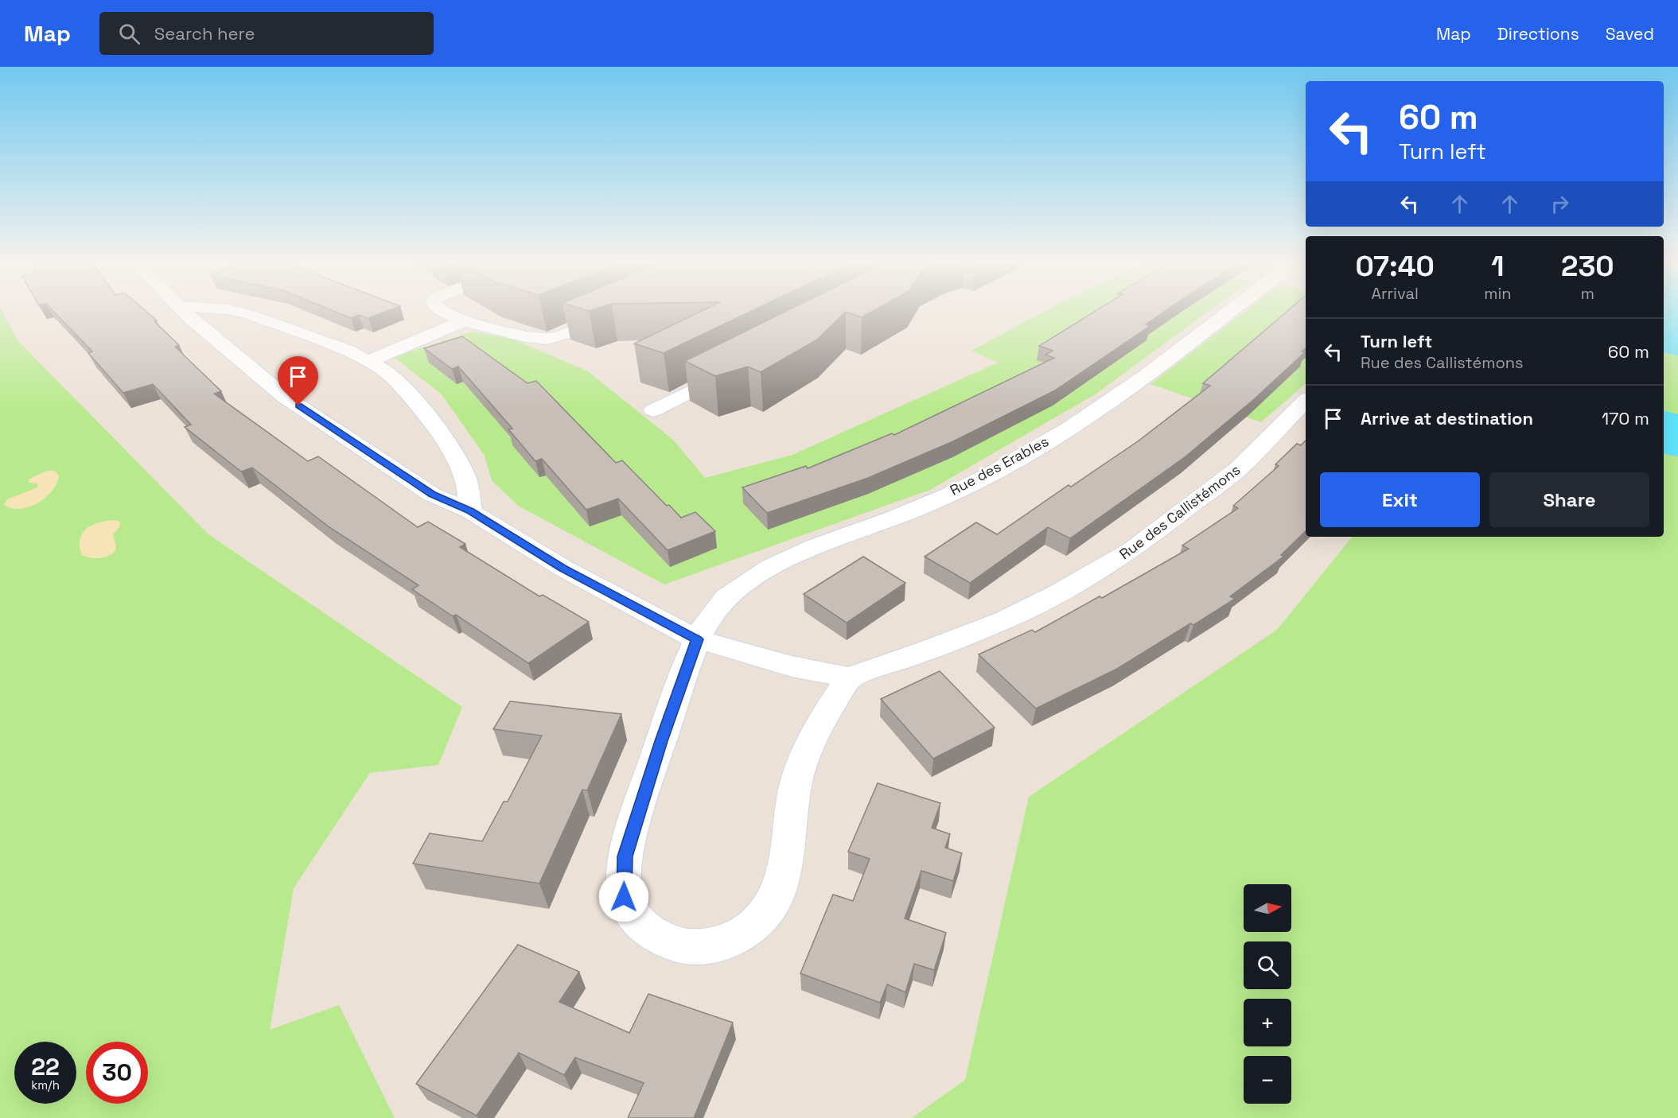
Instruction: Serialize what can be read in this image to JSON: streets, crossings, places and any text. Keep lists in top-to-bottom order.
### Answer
{
  "streets": {
    "street": ["Rue des Erables", "Rue des Callistémons"]
  },
  "crossings": [
    ["Rue des Erables", "Rue des Callistémons"]
  ],
  "north": "right",
  "page": {
    "header": "Map",
    "search": "Search here",
    "nav": ["Map", "Directions", "Saved"],
    "turn": ["60 m", "Turn left"],
    "eta": [
      "07:40",
      "Arrival",
      "1",
      "min",
      "230",
      "m"
    ],
    "list": [
      {
        "name": "Turn left",
        "note": "Rue des Callistémons",
        "value": "60 m"
      },
      {
        "name": "Arrive at destination",
        "value": "170 m"
      }
    ],
    "buttons": ["Exit", "Share"],
    "map_buttons": ["+", "−"],
    "speed": "22 km/h",
    "limit": "30"
  }
}
